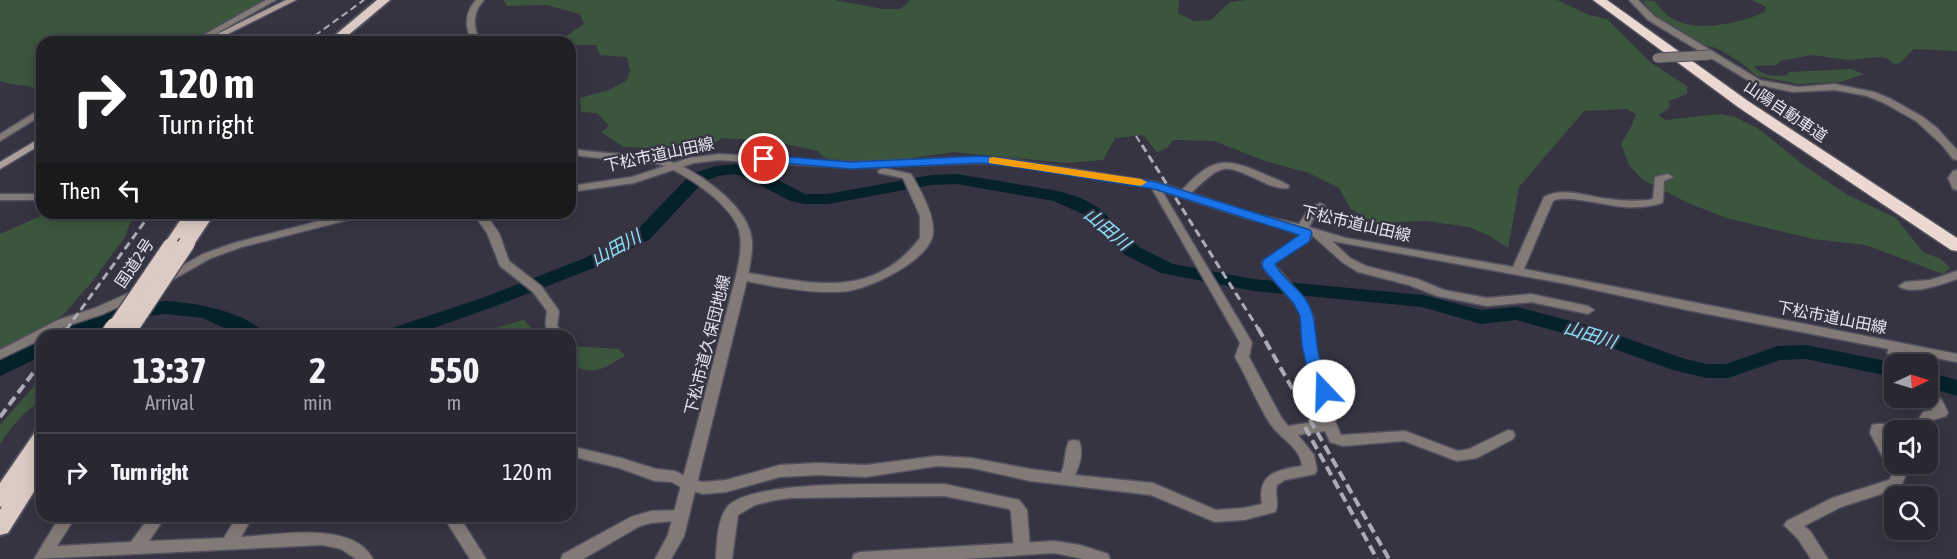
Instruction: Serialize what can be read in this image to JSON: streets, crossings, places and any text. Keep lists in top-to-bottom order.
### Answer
{
  "streets": {
    "highway": ["山陽自動車道", "国道2号"],
    "street": ["下松市道山田線", "下松市道久保団地線"]
  },
  "crossings": [
    ["下松市道山田線", "下松市道久保団地線"]
  ],
  "water": ["山田川"],
  "north": "right",
  "page": {
    "turn": ["120 m", "Turn right"],
    "then": "Then",
    "eta": [
      "13:37",
      "Arrival",
      "2",
      "min",
      "550",
      "m"
    ],
    "list": [
      {
        "name": "Turn right",
        "value": "120 m"
      }
    ]
  }
}
